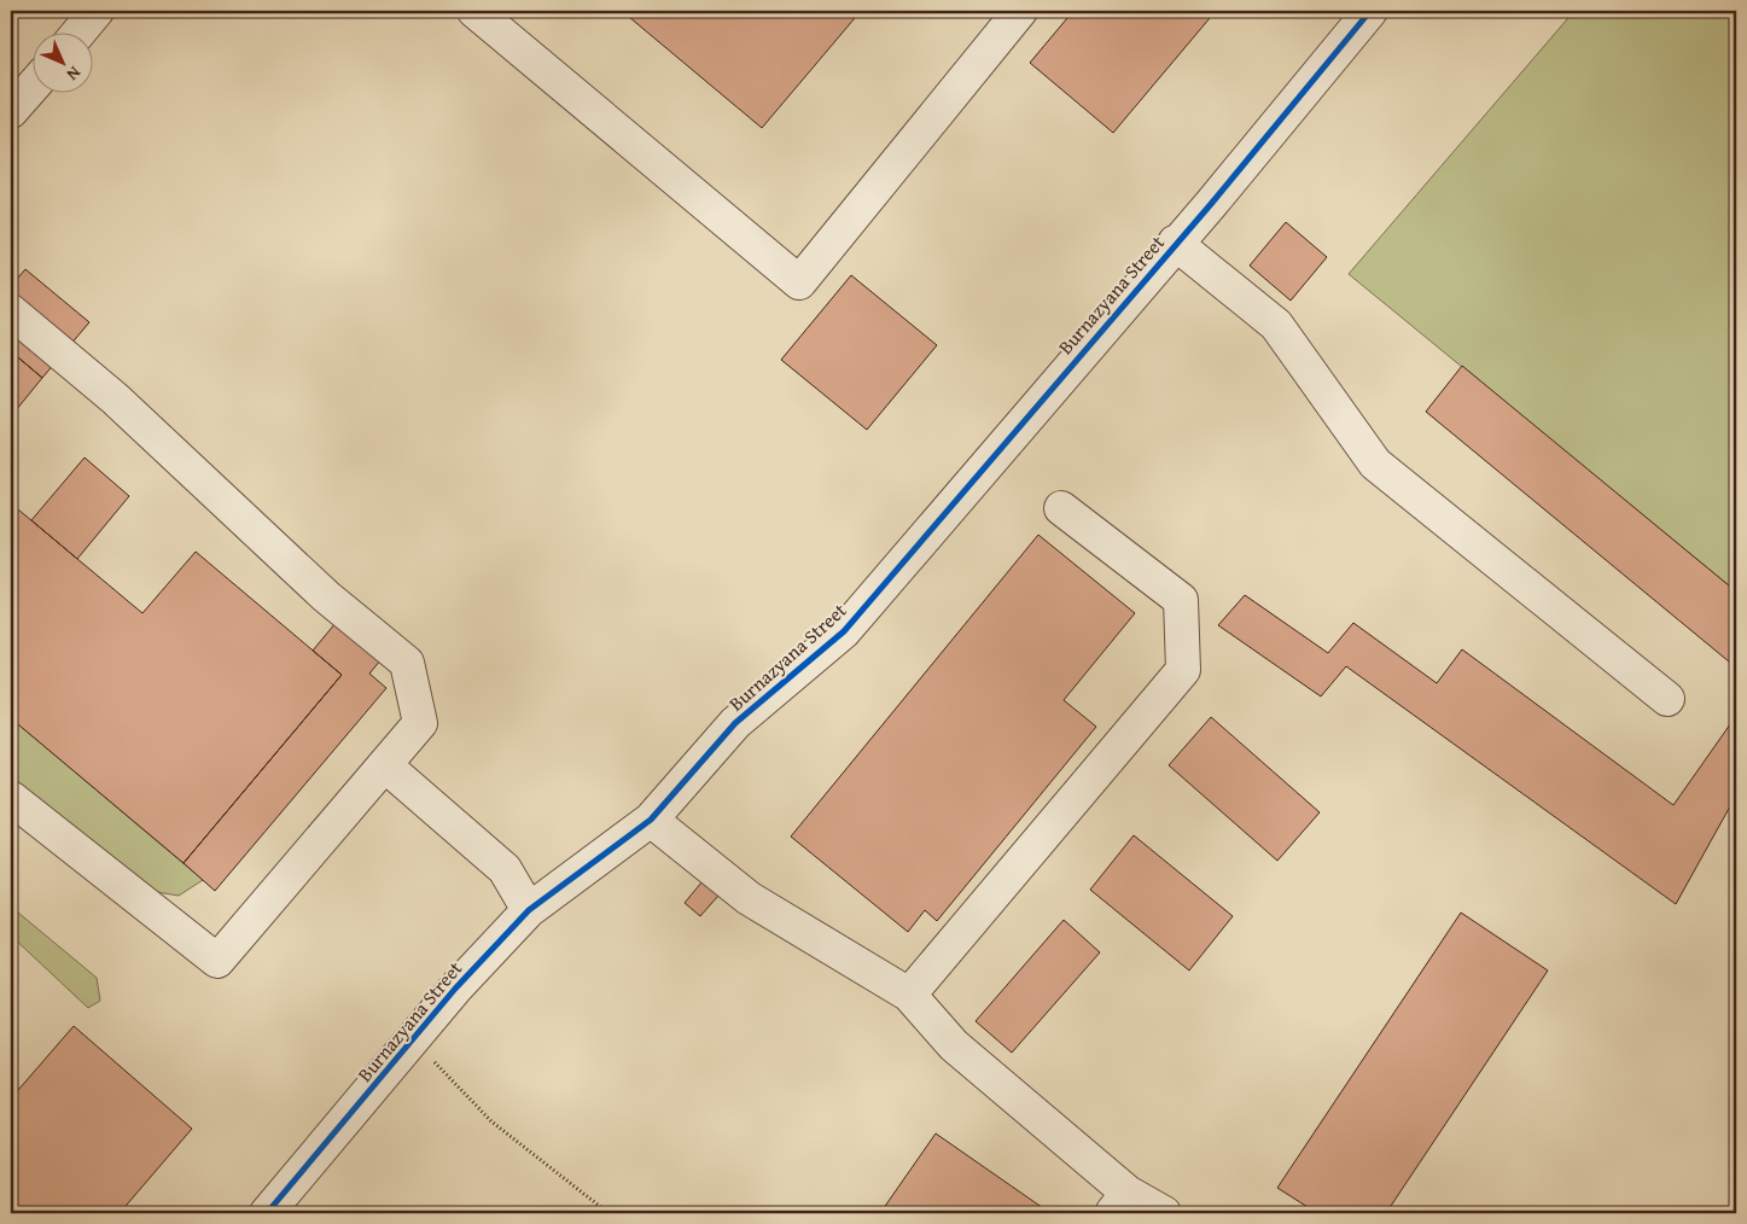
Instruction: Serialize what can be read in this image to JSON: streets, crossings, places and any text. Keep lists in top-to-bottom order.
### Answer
{
  "streets": {
    "street": ["Burnazyana Street"]
  },
  "north": "bottom right"
}
